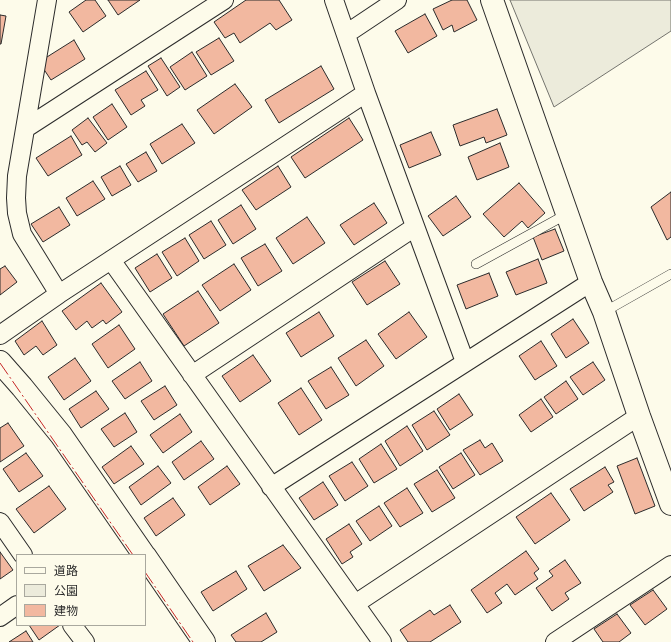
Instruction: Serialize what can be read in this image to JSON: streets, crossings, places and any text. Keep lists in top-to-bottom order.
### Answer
{
  "legend": ["道路", "公園", "建物"]
}
